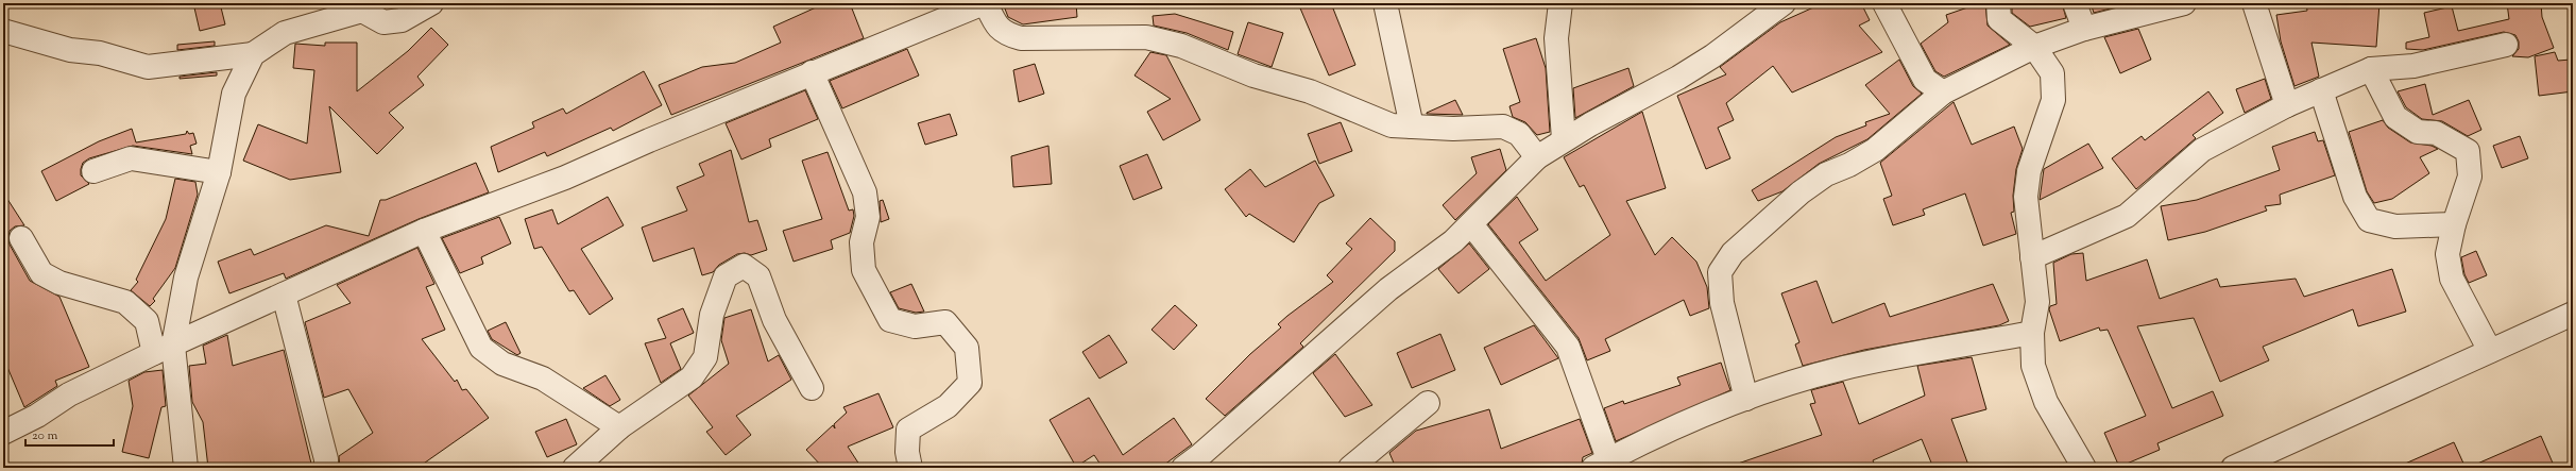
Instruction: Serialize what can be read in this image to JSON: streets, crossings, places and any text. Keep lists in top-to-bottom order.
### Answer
{
  "scale_bar": "20 m"
}
